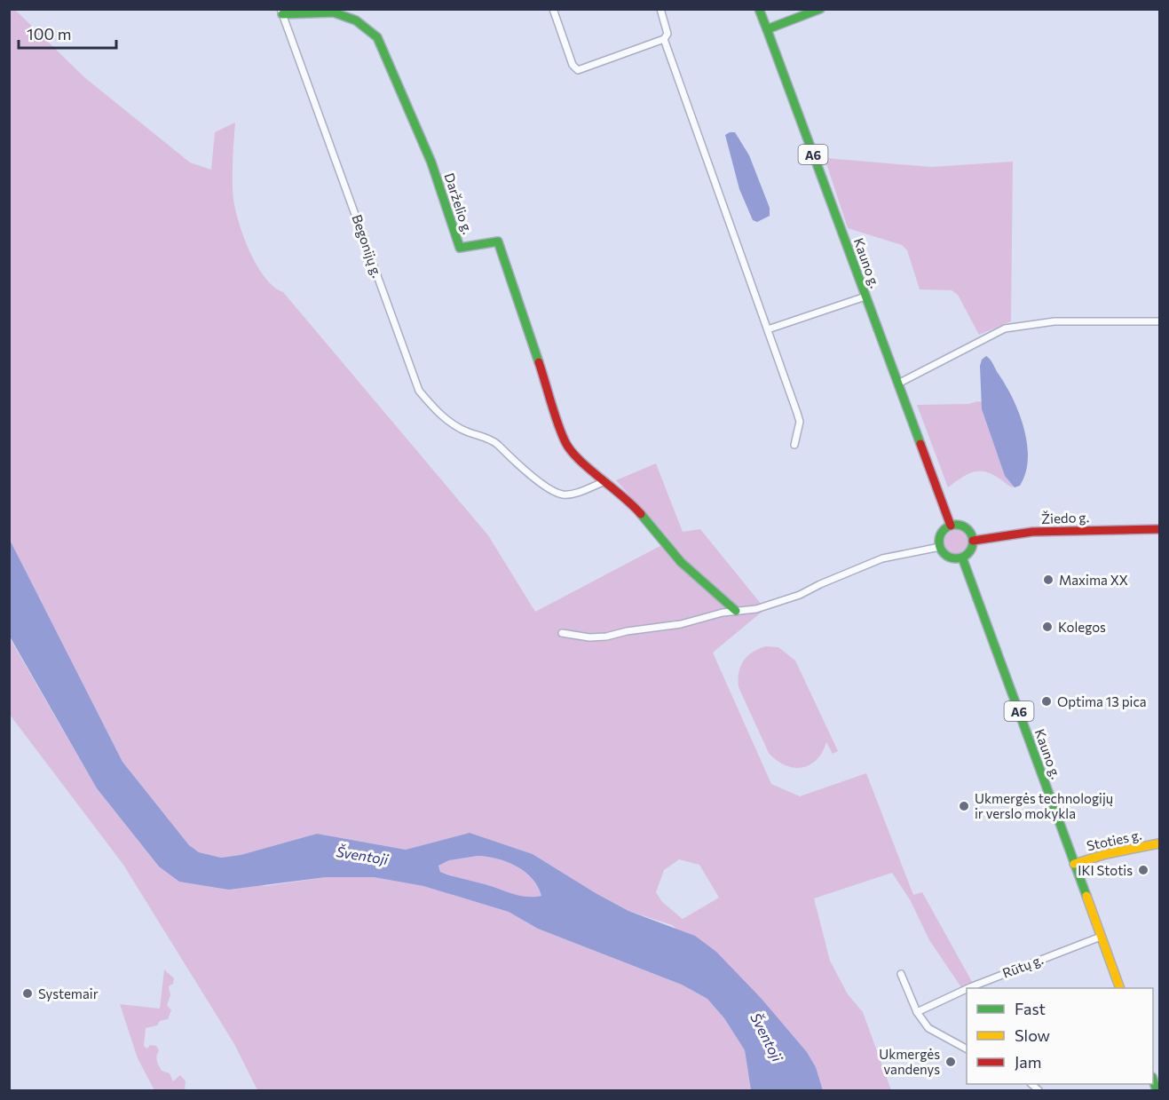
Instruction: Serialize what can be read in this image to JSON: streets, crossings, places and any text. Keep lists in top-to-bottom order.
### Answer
{
  "streets": {
    "main road": [
      "A6",
      "Darželio g.",
      "Kauno g.",
      "Žiedo g.",
      "Stoties g."
    ],
    "street": ["Begonijų g.", "Rūtų g."]
  },
  "crossings": [
    ["Darželio g.", "Begonijų g."],
    ["Kauno g.", "Žiedo g."],
    ["Kauno g.", "Stoties g."],
    ["Kauno g.", "Rūtų g."]
  ],
  "water": ["Šventoji"],
  "places": [
    "Maxima XX",
    "Kolegos",
    "Optima 13 pica",
    "Ukmergės technologijų ir verslo mokykla",
    "IKI Stotis",
    "Systemair",
    "Ukmergės vandenys"
  ],
  "legend": ["Fast", "Slow", "Jam"],
  "scale_bar": "100 m"
}
